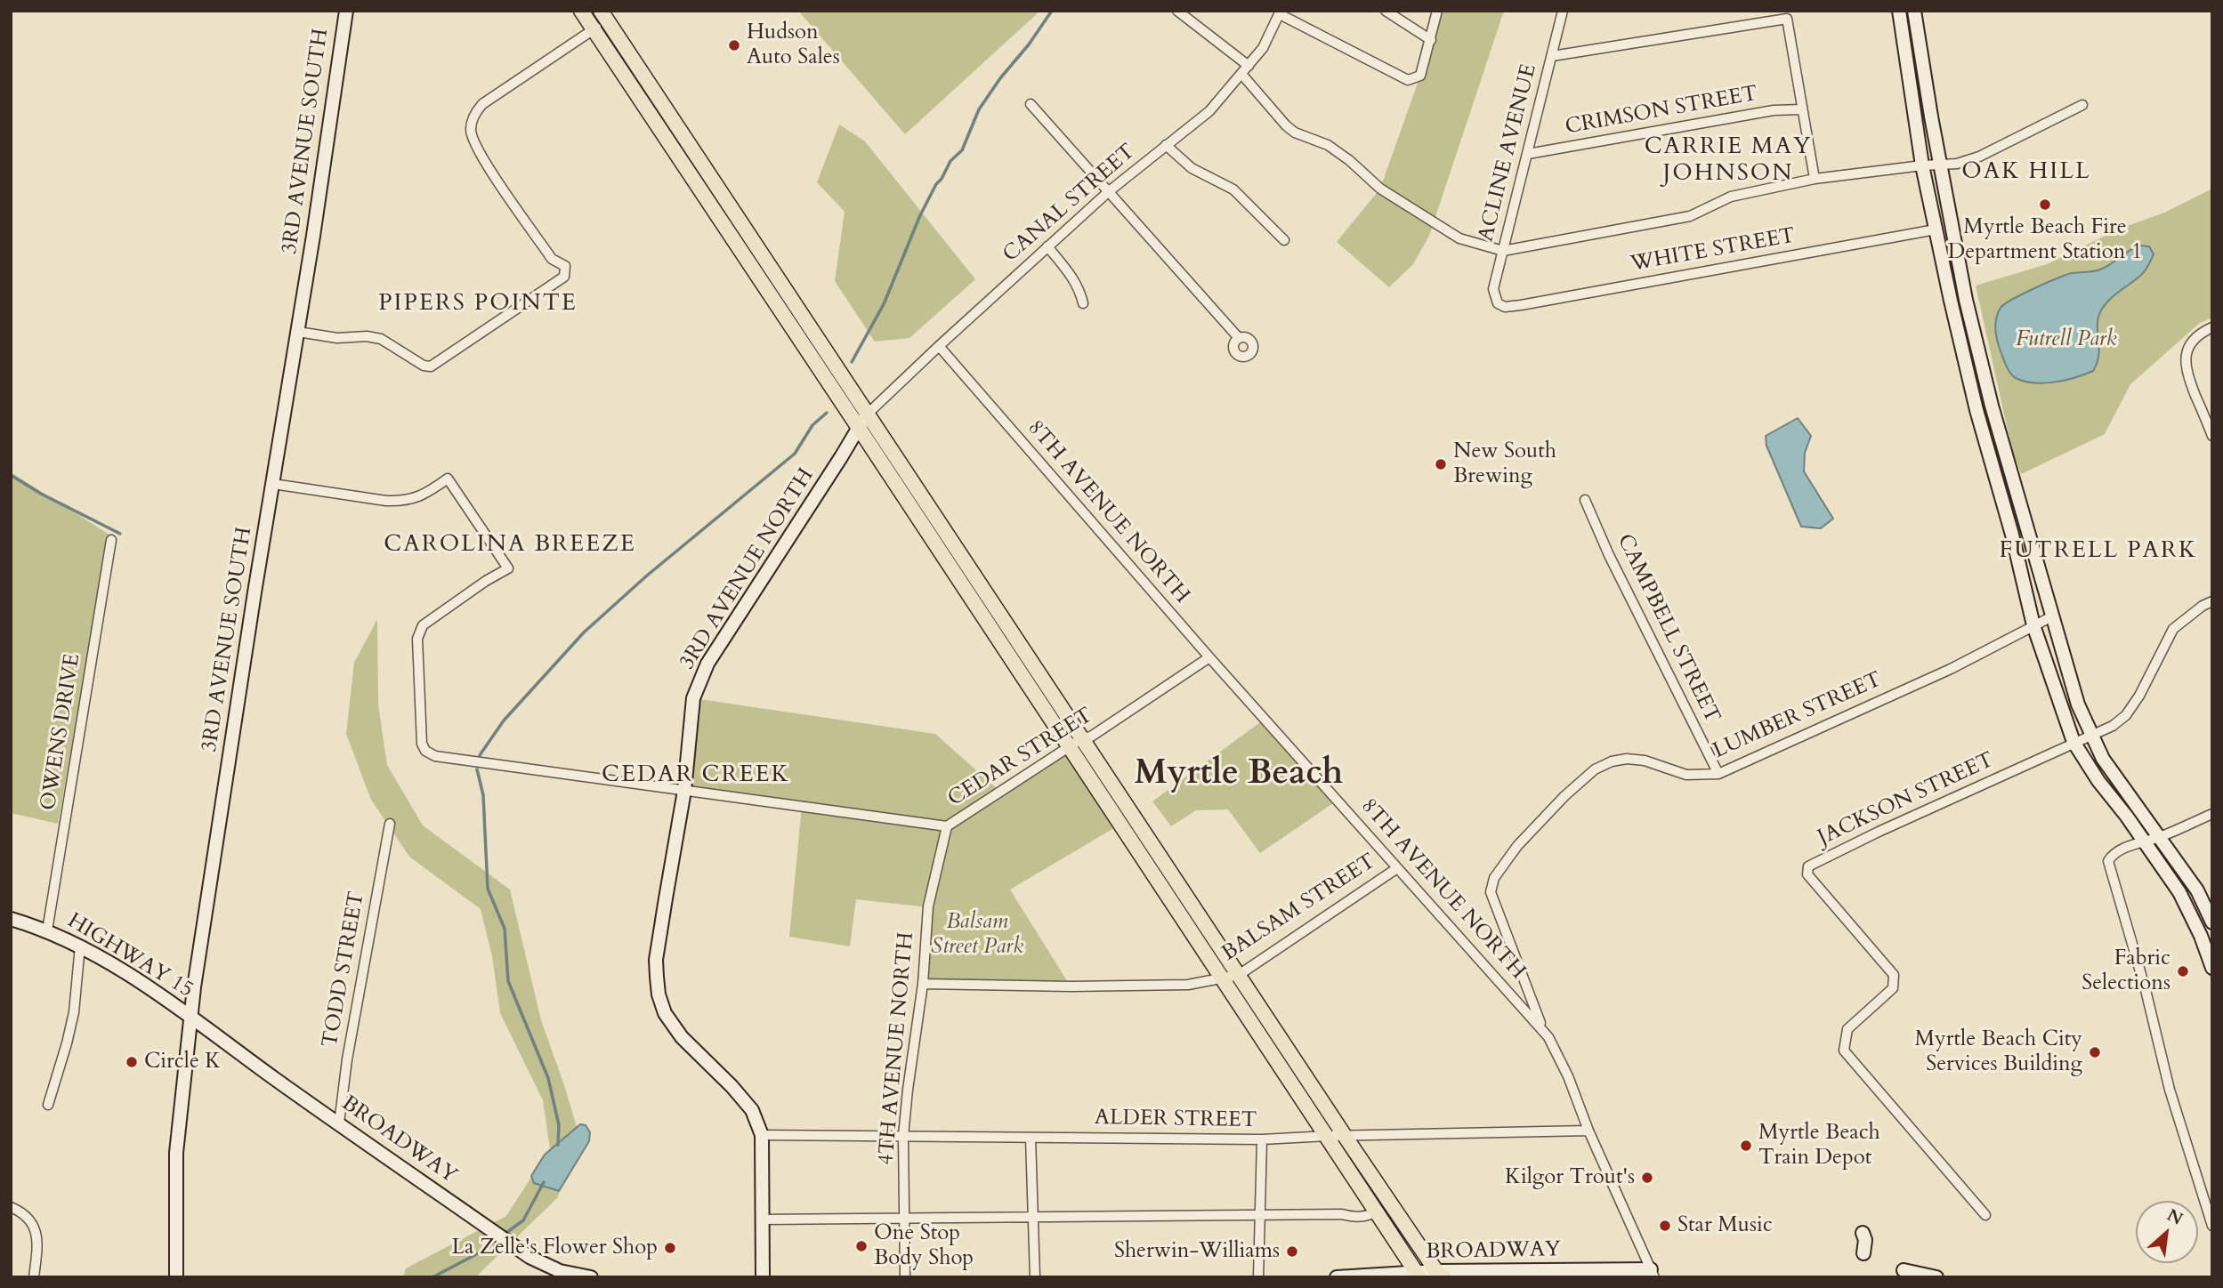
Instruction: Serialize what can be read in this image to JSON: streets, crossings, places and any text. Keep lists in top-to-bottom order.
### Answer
{
  "streets": {
    "main road": [
      "3RD AVENUE SOUTH",
      "3RD AVENUE NORTH",
      "HIGHWAY 15",
      "BROADWAY"
    ],
    "street": [
      "CRIMSON STREET",
      "ACLINE AVENUE",
      "CANAL STREET",
      "WHITE STREET",
      "8TH AVENUE NORTH",
      "CAMPBELL STREET",
      "LUMBER STREET",
      "OWENS DRIVE",
      "CEDAR STREET",
      "JACKSON STREET",
      "BALSAM STREET",
      "TODD STREET",
      "4TH AVENUE NORTH",
      "ALDER STREET"
    ]
  },
  "crossings": [
    ["CRIMSON STREET", "ACLINE AVENUE"],
    ["3RD AVENUE SOUTH", "CEDAR STREET"],
    ["3RD AVENUE SOUTH", "HIGHWAY 15"],
    ["3RD AVENUE SOUTH", "BROADWAY"],
    ["ACLINE AVENUE", "WHITE STREET"],
    ["CANAL STREET", "8TH AVENUE NORTH"],
    ["CANAL STREET", "3RD AVENUE NORTH"],
    ["8TH AVENUE NORTH", "LUMBER STREET"],
    ["8TH AVENUE NORTH", "CEDAR STREET"],
    ["8TH AVENUE NORTH", "BALSAM STREET"],
    ["8TH AVENUE NORTH", "ALDER STREET"],
    ["8TH AVENUE NORTH", "BROADWAY"],
    ["3RD AVENUE NORTH", "CEDAR STREET"],
    ["3RD AVENUE NORTH", "ALDER STREET"],
    ["CAMPBELL STREET", "LUMBER STREET"],
    ["OWENS DRIVE", "HIGHWAY 15"],
    ["CEDAR STREET", "4TH AVENUE NORTH"],
    ["BALSAM STREET", "4TH AVENUE NORTH"],
    ["HIGHWAY 15", "BROADWAY"],
    ["TODD STREET", "BROADWAY"],
    ["4TH AVENUE NORTH", "ALDER STREET"]
  ],
  "districts": [
    "CARRIE MAY JOHNSON",
    "OAK HILL",
    "PIPERS POINTE",
    "CAROLINA BREEZE",
    "FUTRELL PARK",
    "Myrtle Beach",
    "CEDAR CREEK"
  ],
  "parks": ["Futrell Park", "Balsam Street Park"],
  "places": [
    "Hudson Auto Sales",
    "Myrtle Beach Fire Department Station 1",
    "New South Brewing",
    "Fabric Selections",
    "Myrtle Beach City Services Building",
    "Circle K",
    "Myrtle Beach Train Depot",
    "Kilgor Trout's",
    "Star Music",
    "One Stop Body Shop",
    "La Zelle's Flower Shop",
    "Sherwin-Williams"
  ],
  "north": "top right"
}
